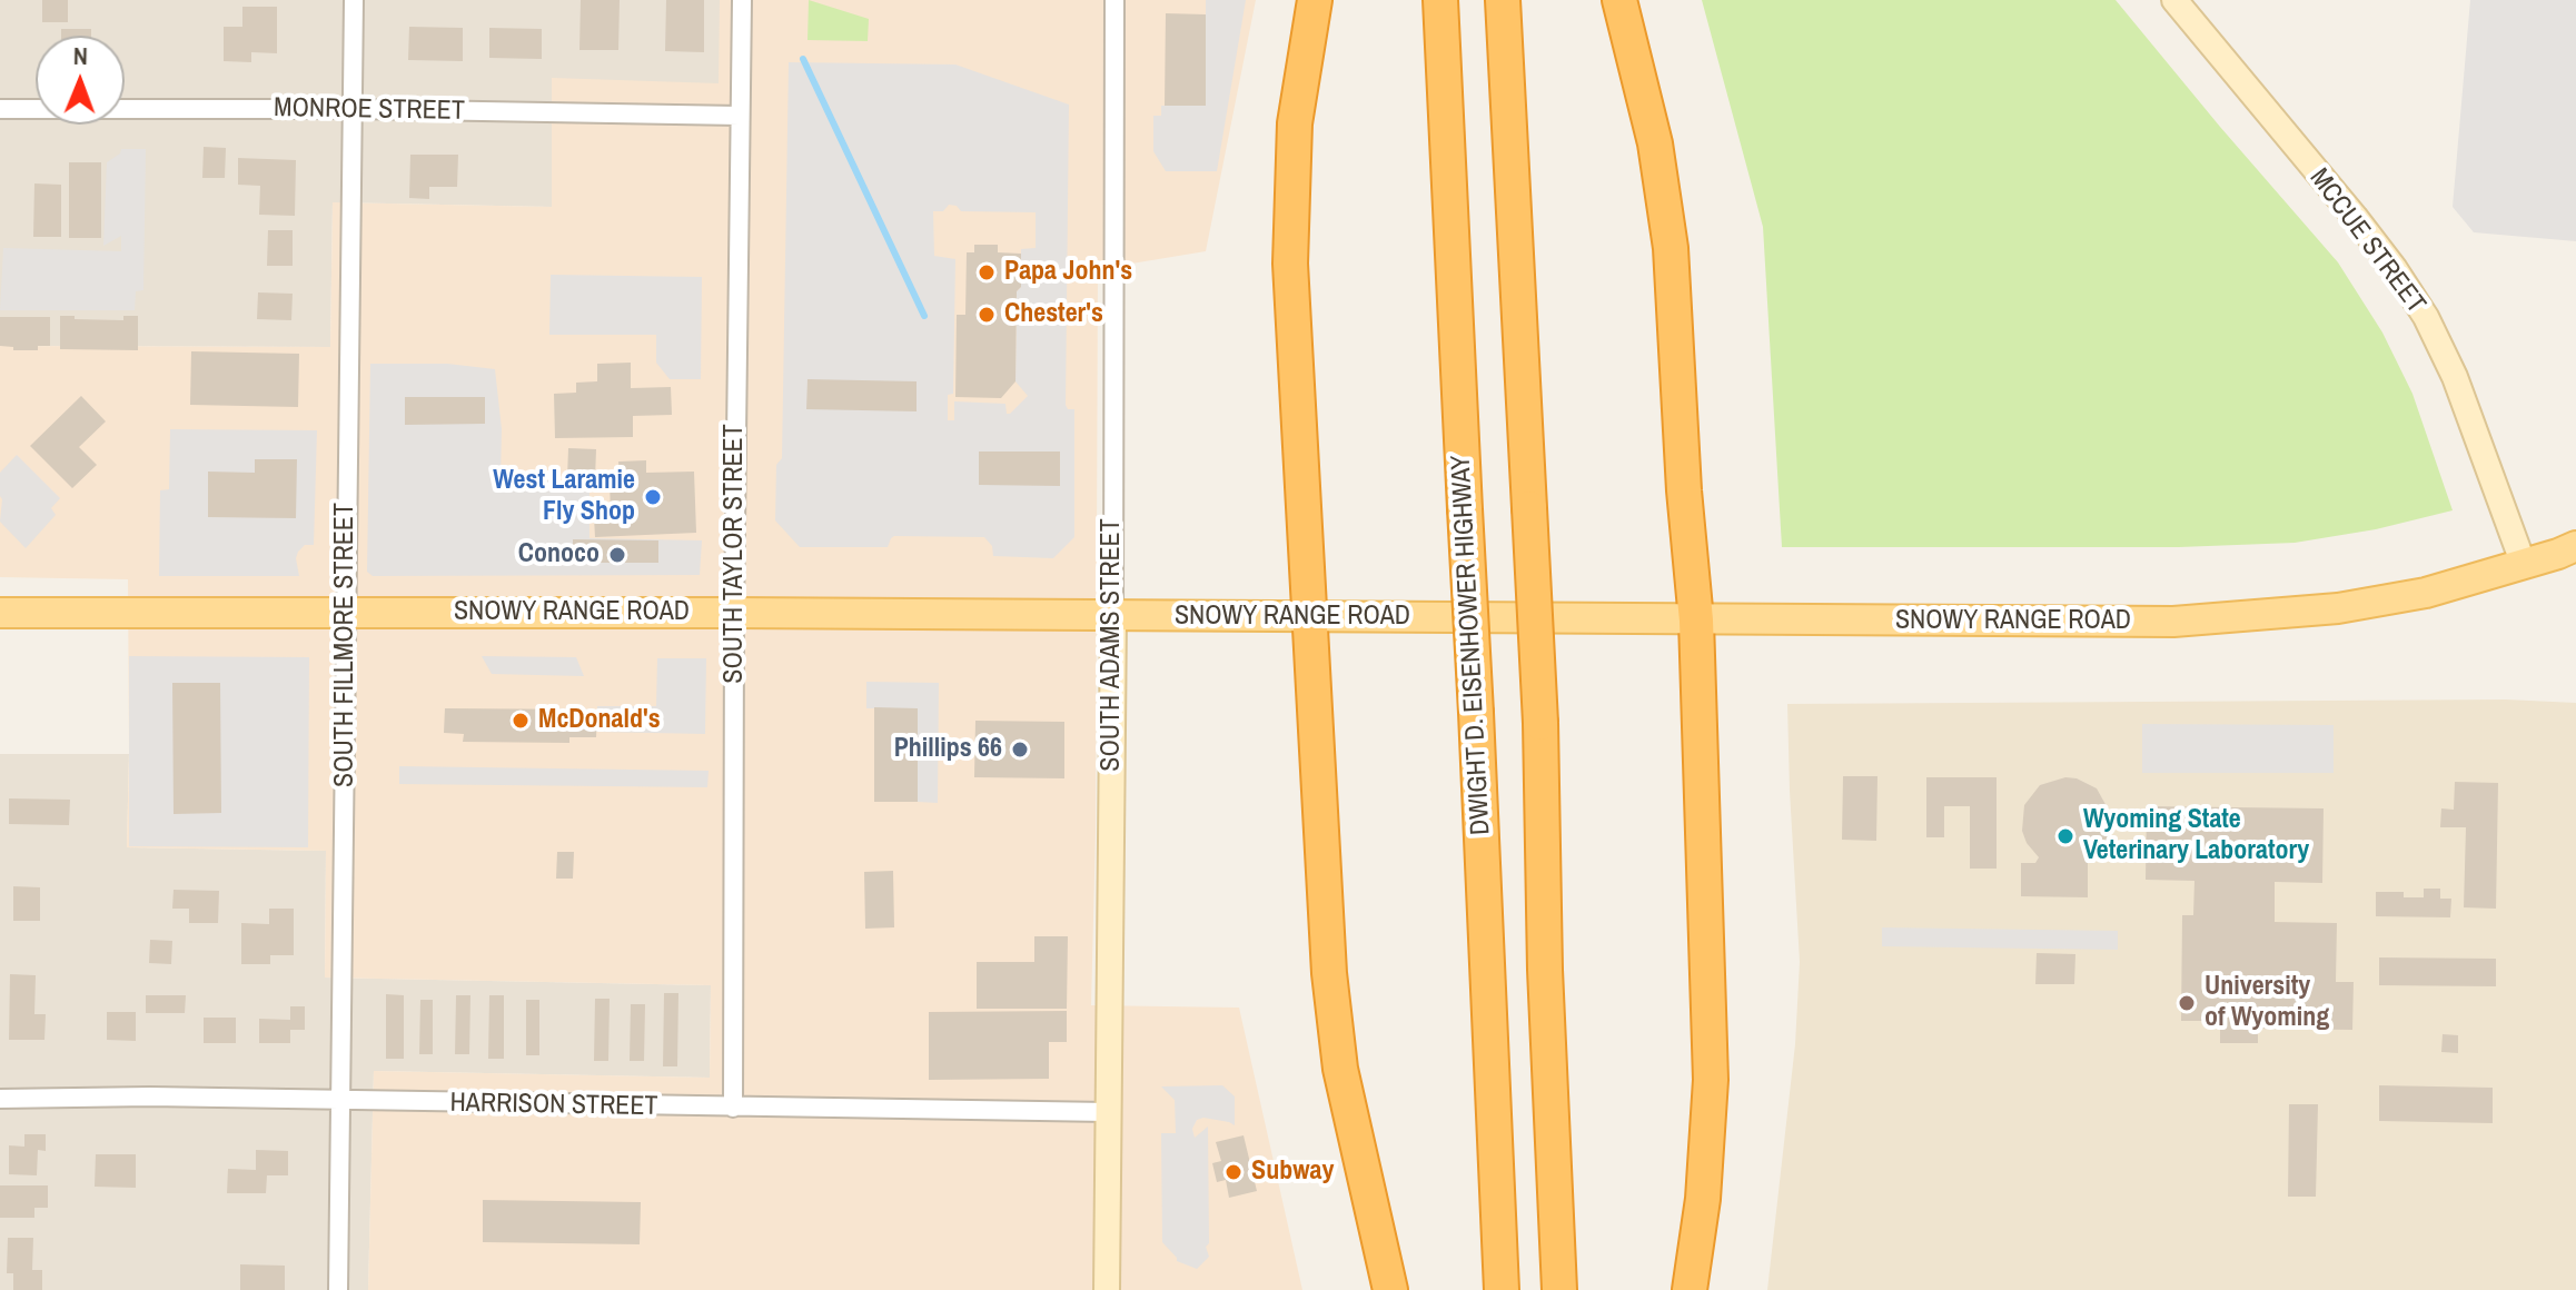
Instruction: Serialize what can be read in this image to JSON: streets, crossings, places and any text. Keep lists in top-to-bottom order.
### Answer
{
  "streets": {
    "highway": ["DWIGHT D. EISENHOWER HIGHWAY"],
    "main road": ["SNOWY RANGE ROAD"],
    "street": [
      "MONROE STREET",
      "MCCUE STREET",
      "SOUTH TAYLOR STREET",
      "SOUTH FILLMORE STREET",
      "SOUTH ADAMS STREET",
      "HARRISON STREET"
    ]
  },
  "crossings": [
    ["MONROE STREET", "SOUTH TAYLOR STREET"],
    ["MONROE STREET", "SOUTH FILLMORE STREET"],
    ["MCCUE STREET", "SNOWY RANGE ROAD"],
    ["SOUTH TAYLOR STREET", "SNOWY RANGE ROAD"],
    ["SOUTH TAYLOR STREET", "HARRISON STREET"],
    ["SNOWY RANGE ROAD", "SOUTH FILLMORE STREET"],
    ["SNOWY RANGE ROAD", "SOUTH ADAMS STREET"],
    ["SOUTH FILLMORE STREET", "HARRISON STREET"],
    ["SOUTH ADAMS STREET", "HARRISON STREET"]
  ],
  "places": [
    "Papa John's",
    "Chester's",
    "West Laramie Fly Shop",
    "Conoco",
    "McDonald's",
    "Phillips 66",
    "Wyoming State Veterinary Laboratory",
    "University of Wyoming",
    "Subway"
  ],
  "north": "top"
}
